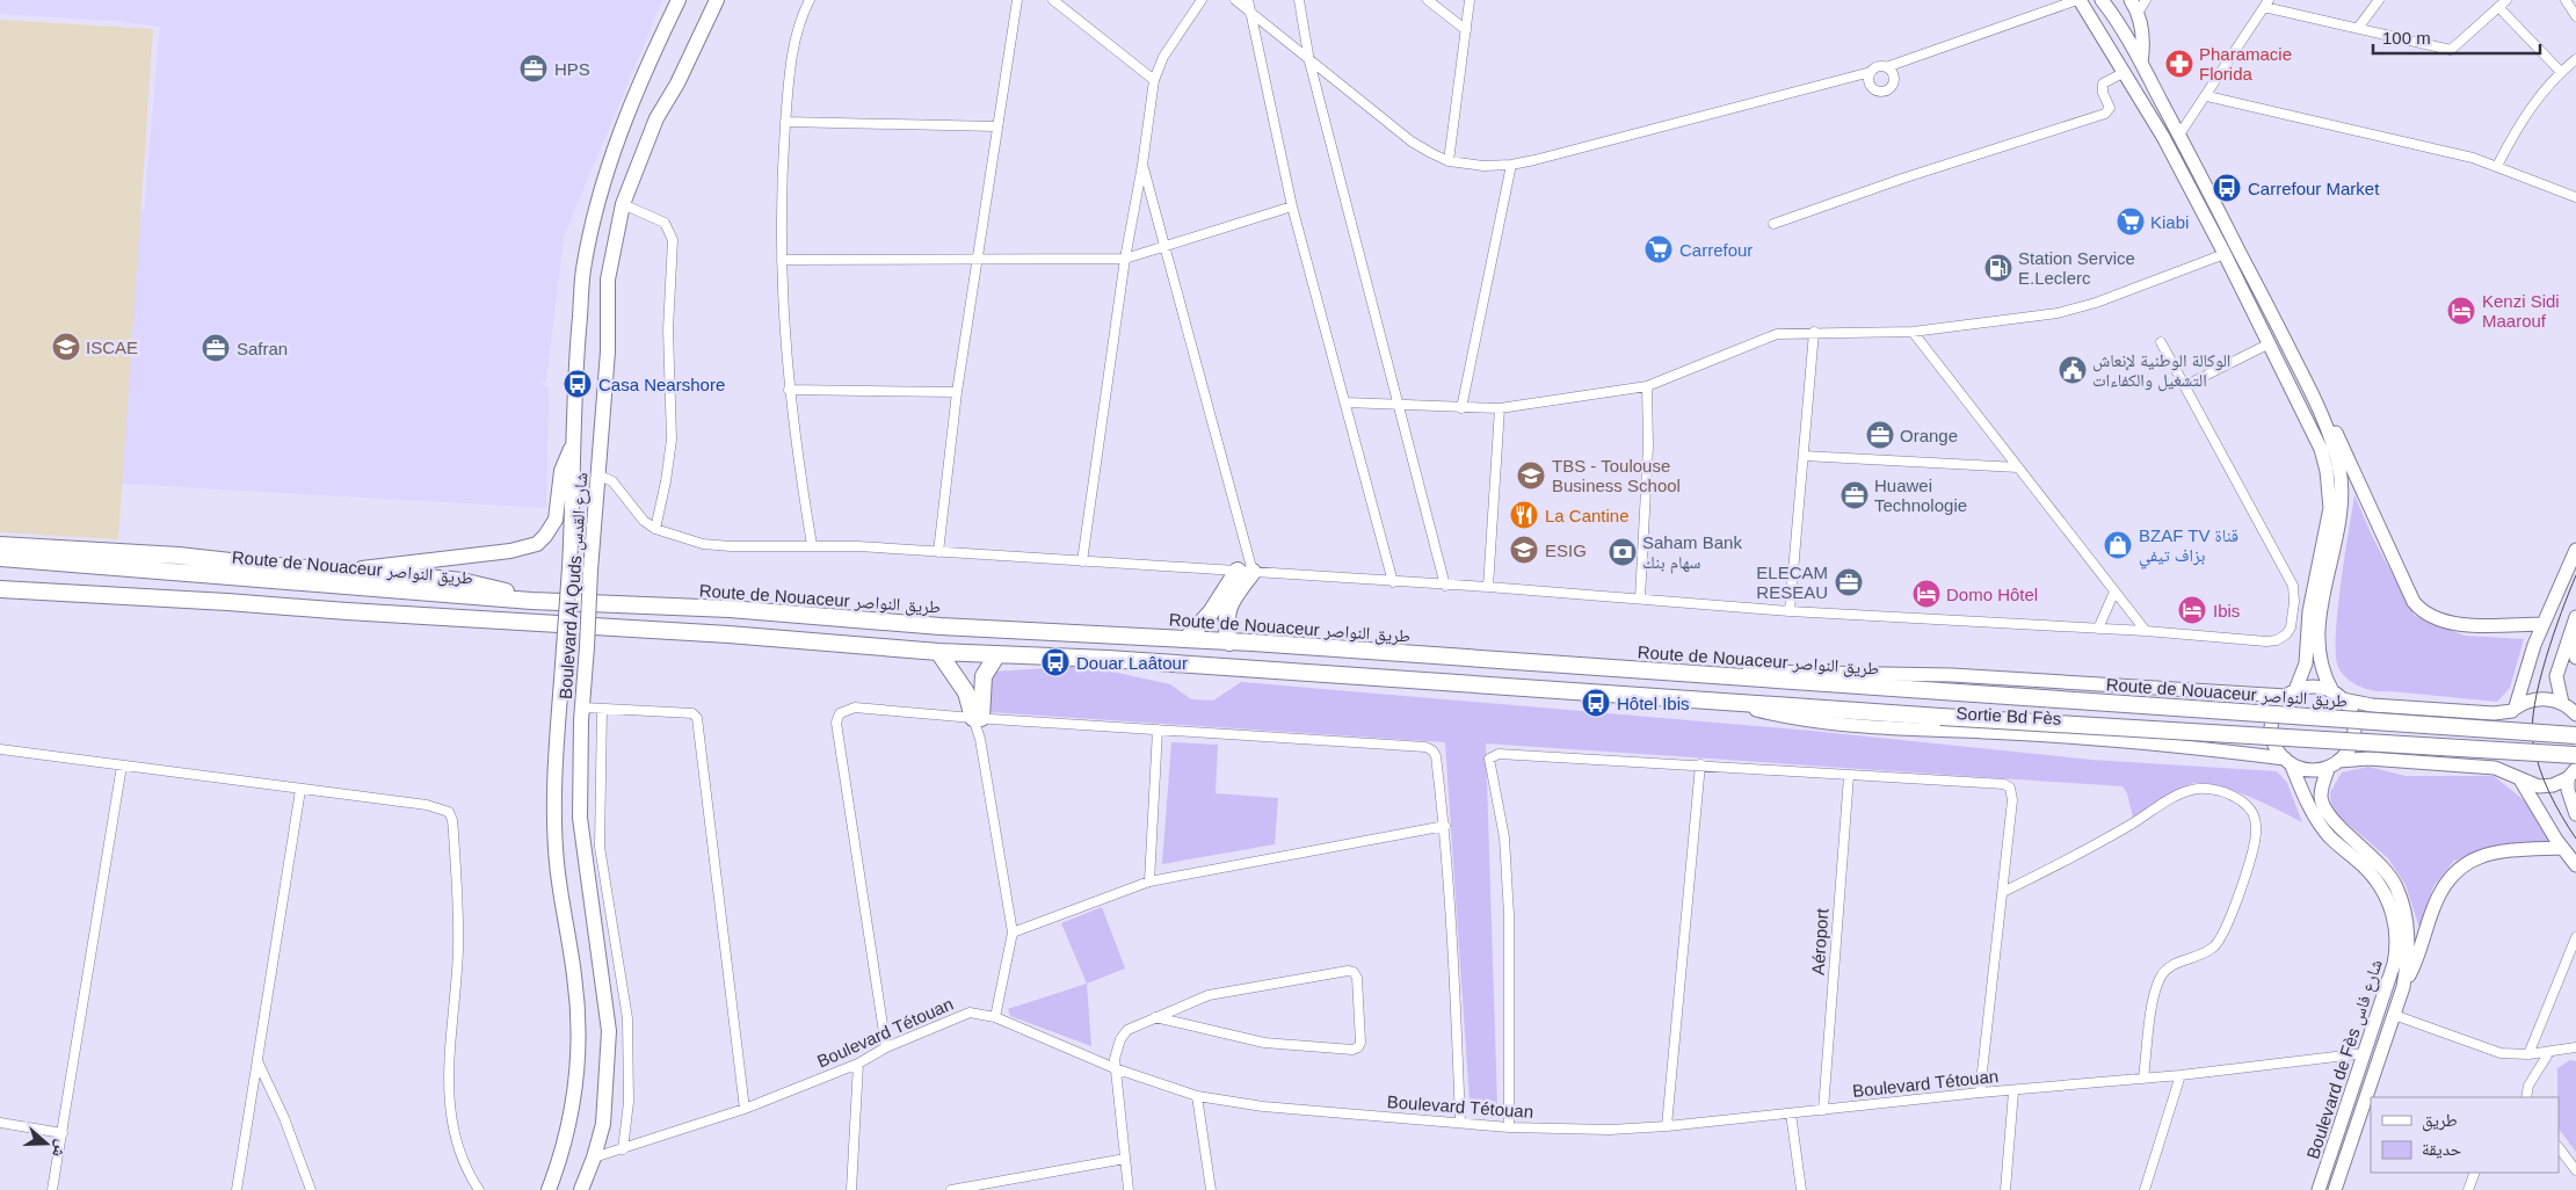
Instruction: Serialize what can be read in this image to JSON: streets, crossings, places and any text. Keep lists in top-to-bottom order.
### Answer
{
  "streets": {
    "highway": ["Route de Nouaceur طريق النواصر"],
    "main road": ["Boulevard Al Quds شارع القدس", "Sortie Bd Fès", "Boulevard de Fès شارع فاس"],
    "street": ["Aéroport", "Boulevard Tétouan"]
  },
  "crossings": [
    ["Boulevard Al Quds شارع القدس", "Boulevard Tétouan"],
    ["Sortie Bd Fès", "Boulevard de Fès شارع فاس"],
    ["Aéroport", "Boulevard Tétouan"],
    ["Boulevard Tétouan", "Boulevard de Fès شارع فاس"]
  ],
  "places": {
    "pharmacy": ["Pharamacie Florida"],
    "office": [
      "HPS",
      "Safran",
      "Orange",
      "Huawei Technologie",
      "ELECAM RESEAU"
    ],
    "bus stop": [
      "Carrefour Market",
      "Casa Nearshore",
      "Douar Laâtour",
      "Hôtel Ibis"
    ],
    "supermarket": ["Kiabi", "Carrefour"],
    "fuel station": ["Station Service E.Leclerc"],
    "hotel": ["Kenzi Sidi Maarouf", "Domo Hôtel", "Ibis"],
    "school or university": ["ISCAE", "TBS - Toulouse Business School", "ESIG"],
    "public building": ["الوكالة الوطنية لإنعاش التشغيل والكفاءات"],
    "restaurant": ["La Cantine"],
    "shop": ["BZAF TV قناة بزاف تيفي"],
    "bank": ["Saham Bank سهام بنك"]
  },
  "legend": ["طريق", "حديقة"],
  "scale_bar": "100 m",
  "north": "right"
}
